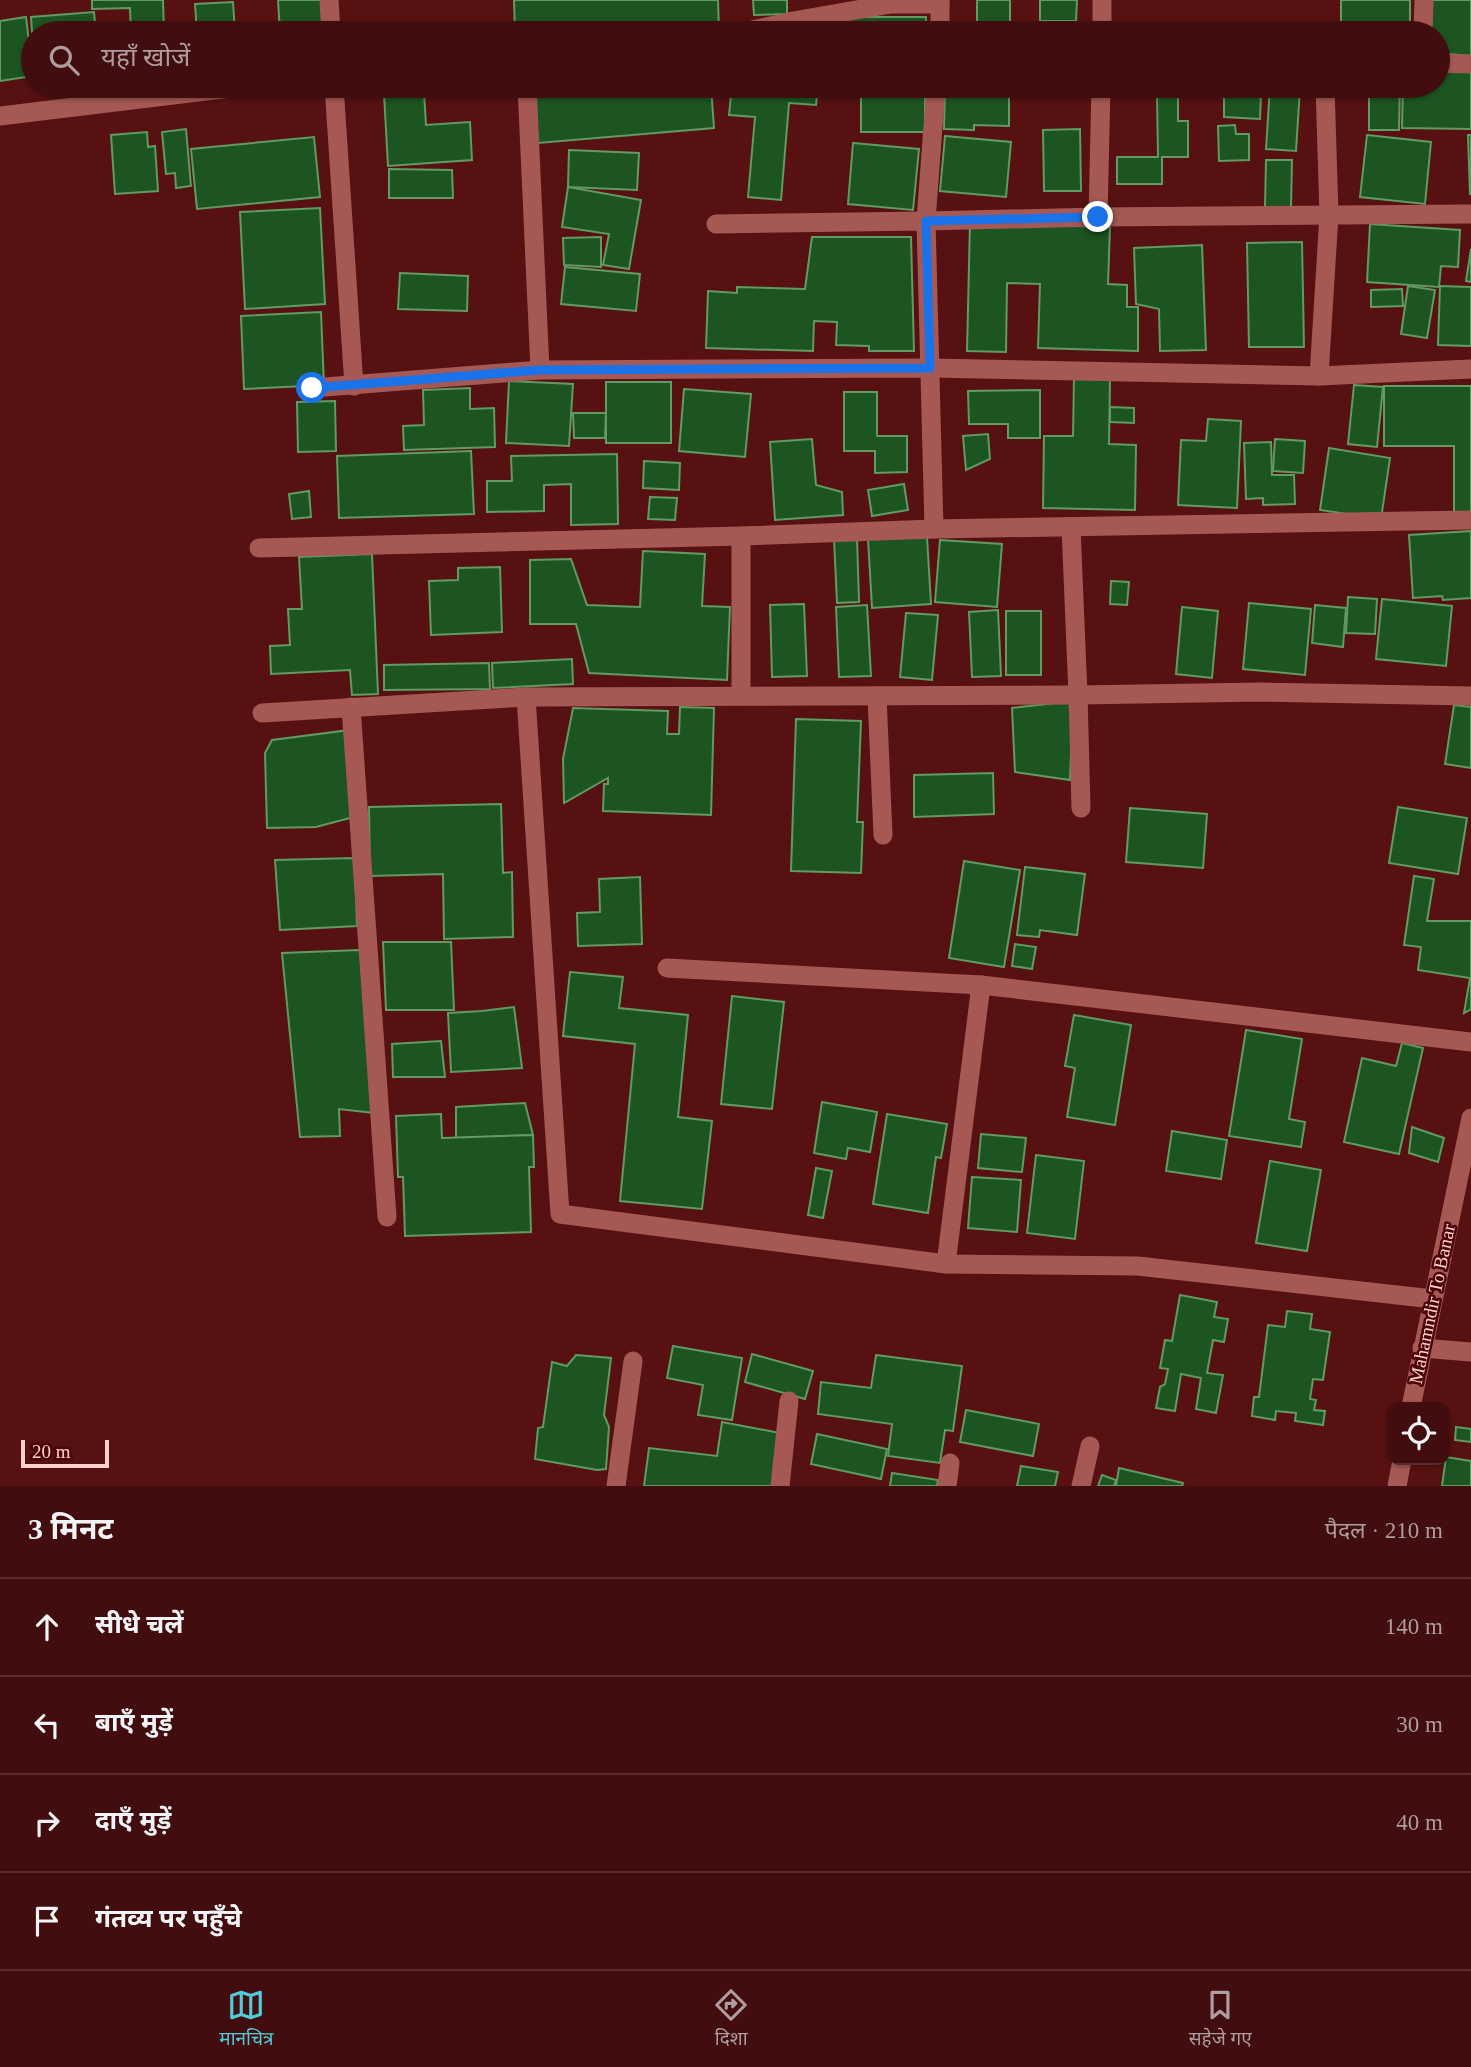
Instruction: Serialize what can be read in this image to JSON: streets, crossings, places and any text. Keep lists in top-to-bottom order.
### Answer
{
  "streets": {
    "street": ["Mahamndir To Banar"]
  },
  "scale_bar": "20 m",
  "page": {
    "search": "यहाँ खोजें",
    "scale": "20 m",
    "heading": ["3 मिनट", "पैदल · 210 m"],
    "list": [
      ["सीधे चलें", "140 m"],
      ["बाएँ मुड़ें", "30 m"],
      ["दाएँ मुड़ें", "40 m"],
      "गंतव्य पर पहुँचे"
    ],
    "nav": ["मानचित्र", "दिशा", "सहेजे गए"]
  }
}
